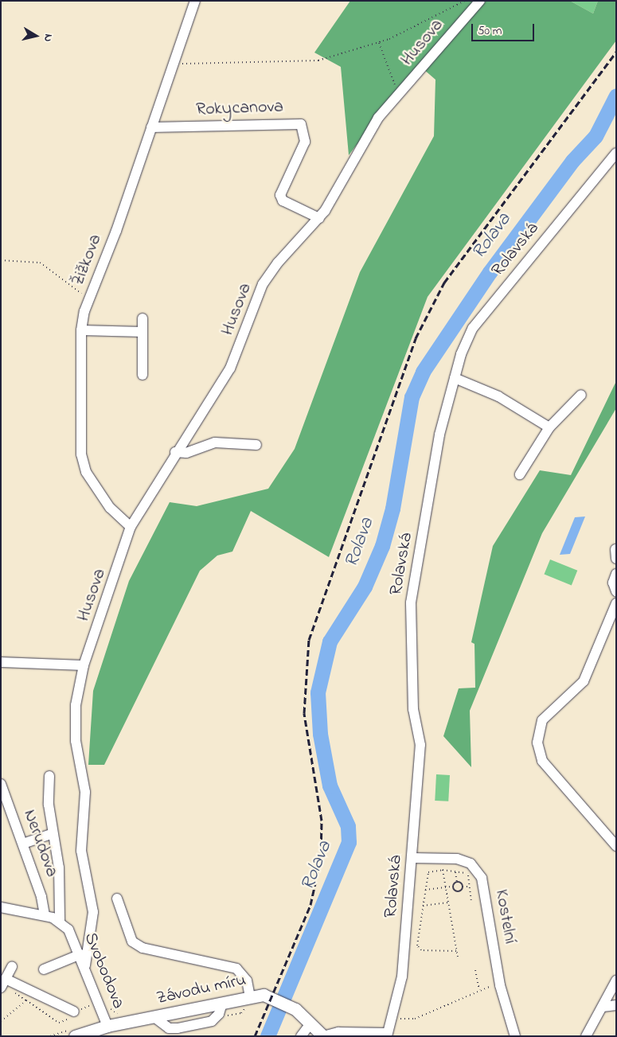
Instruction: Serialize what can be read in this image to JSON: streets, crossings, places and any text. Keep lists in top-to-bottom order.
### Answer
{
  "streets": {
    "main road": ["Závodu míru"],
    "street": [
      "Husova",
      "Rokycanova",
      "Rolavská",
      "Žižkova",
      "Nerudova",
      "Kostelní",
      "Svobodova"
    ]
  },
  "crossings": [
    ["Husova", "Rokycanova"],
    ["Husova", "Žižkova"],
    ["Husova", "Svobodova"],
    ["Rokycanova", "Žižkova"],
    ["Rolavská", "Kostelní"],
    ["Nerudova", "Svobodova"],
    ["Svobodova", "Závodu míru"]
  ],
  "water": ["Rolava"],
  "scale_bar": "50 m",
  "north": "right"
}
